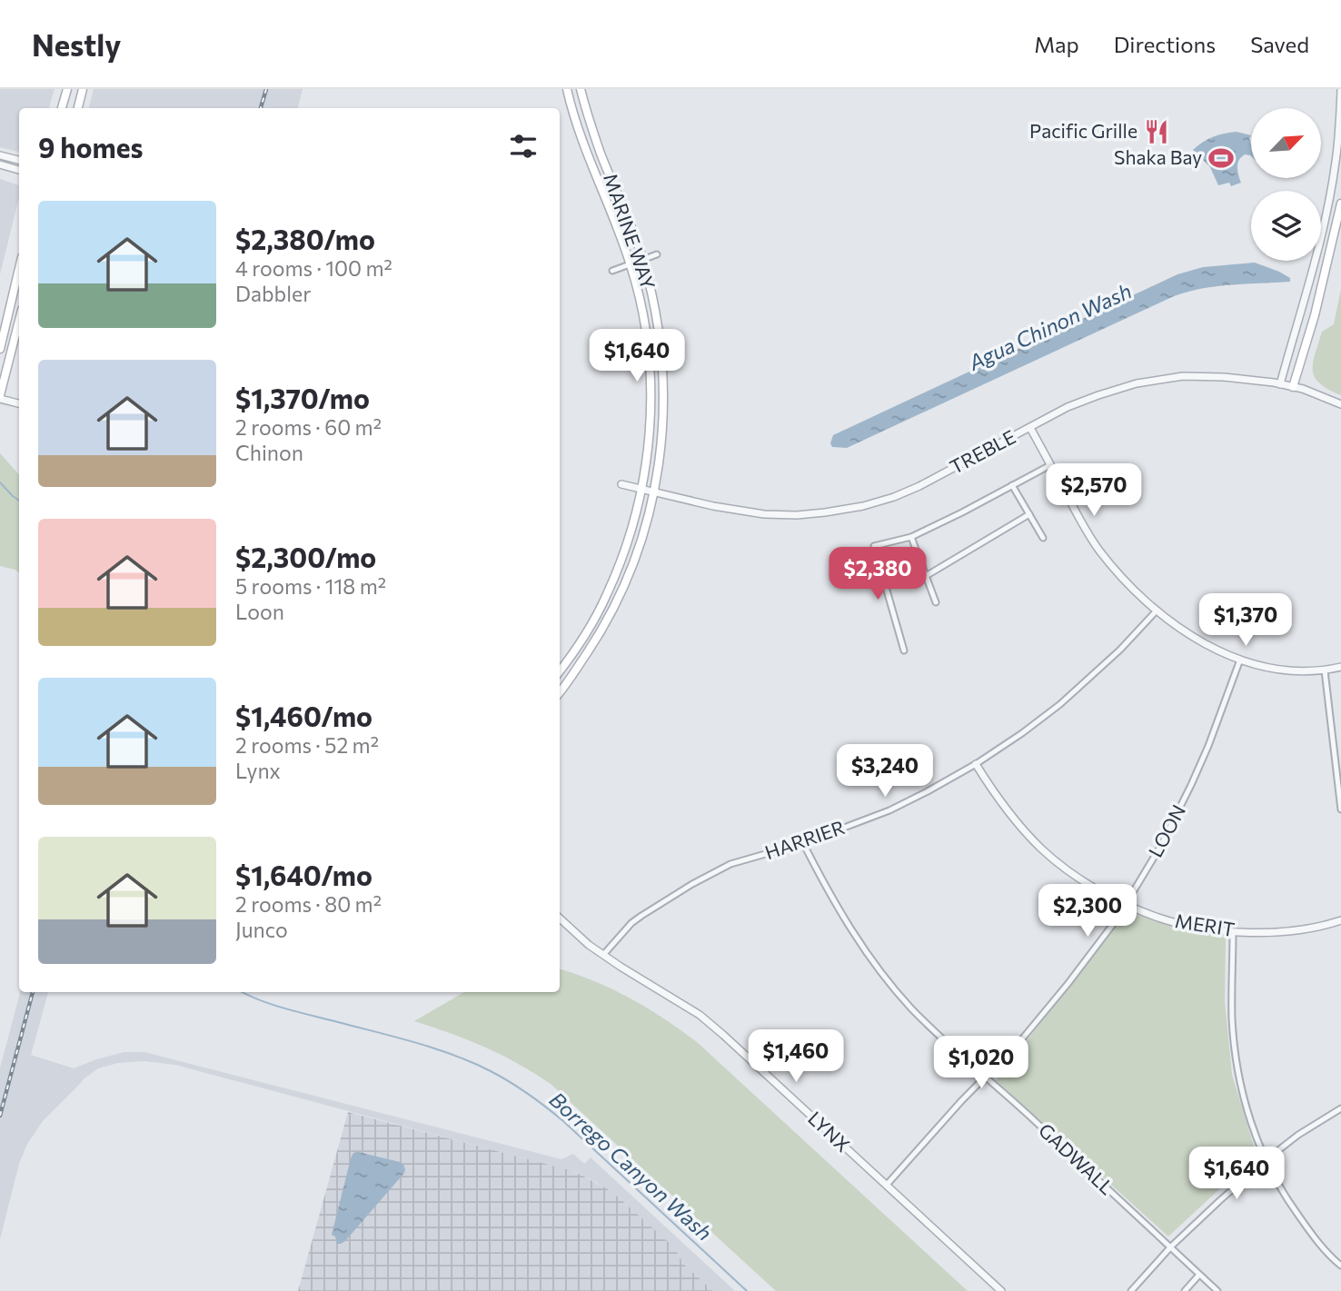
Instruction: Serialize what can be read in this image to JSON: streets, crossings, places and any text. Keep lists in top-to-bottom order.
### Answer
{
  "streets": {
    "main road": ["MARINE WAY"],
    "street": [
      "TREBLE",
      "LOON",
      "HARRIER",
      "MERIT",
      "LYNX",
      "GADWALL"
    ]
  },
  "crossings": [
    ["MARINE WAY", "TREBLE"],
    ["LOON", "MERIT"],
    ["LOON", "LYNX"],
    ["LOON", "GADWALL"],
    ["HARRIER", "MERIT"],
    ["HARRIER", "LYNX"],
    ["HARRIER", "GADWALL"]
  ],
  "water": ["Agua Chinon Wash", "Borrego Canyon Wash"],
  "places": {
    "restaurant": ["Pacific Grille"],
    "sports": ["Shaka Bay"]
  },
  "north": "top right",
  "page": {
    "header": "Nestly",
    "nav": ["Map", "Directions", "Saved"],
    "heading": "9 homes",
    "list": [
      {
        "name": "$2,380/mo",
        "note": "4 rooms · 100 m² · Dabbler"
      },
      {
        "name": "$1,370/mo",
        "note": "2 rooms · 60 m² · Chinon"
      },
      {
        "name": "$2,300/mo",
        "note": "5 rooms · 118 m² · Loon"
      },
      {
        "name": "$1,460/mo",
        "note": "2 rooms · 52 m² · Lynx"
      },
      {
        "name": "$1,640/mo",
        "note": "2 rooms · 80 m² · Junco"
      }
    ],
    "price": [
      "$1,640",
      "$2,570",
      "$2,380",
      "$1,370",
      "$3,240",
      "$2,300",
      "$1,460",
      "$1,020",
      "$1,640"
    ]
  }
}
